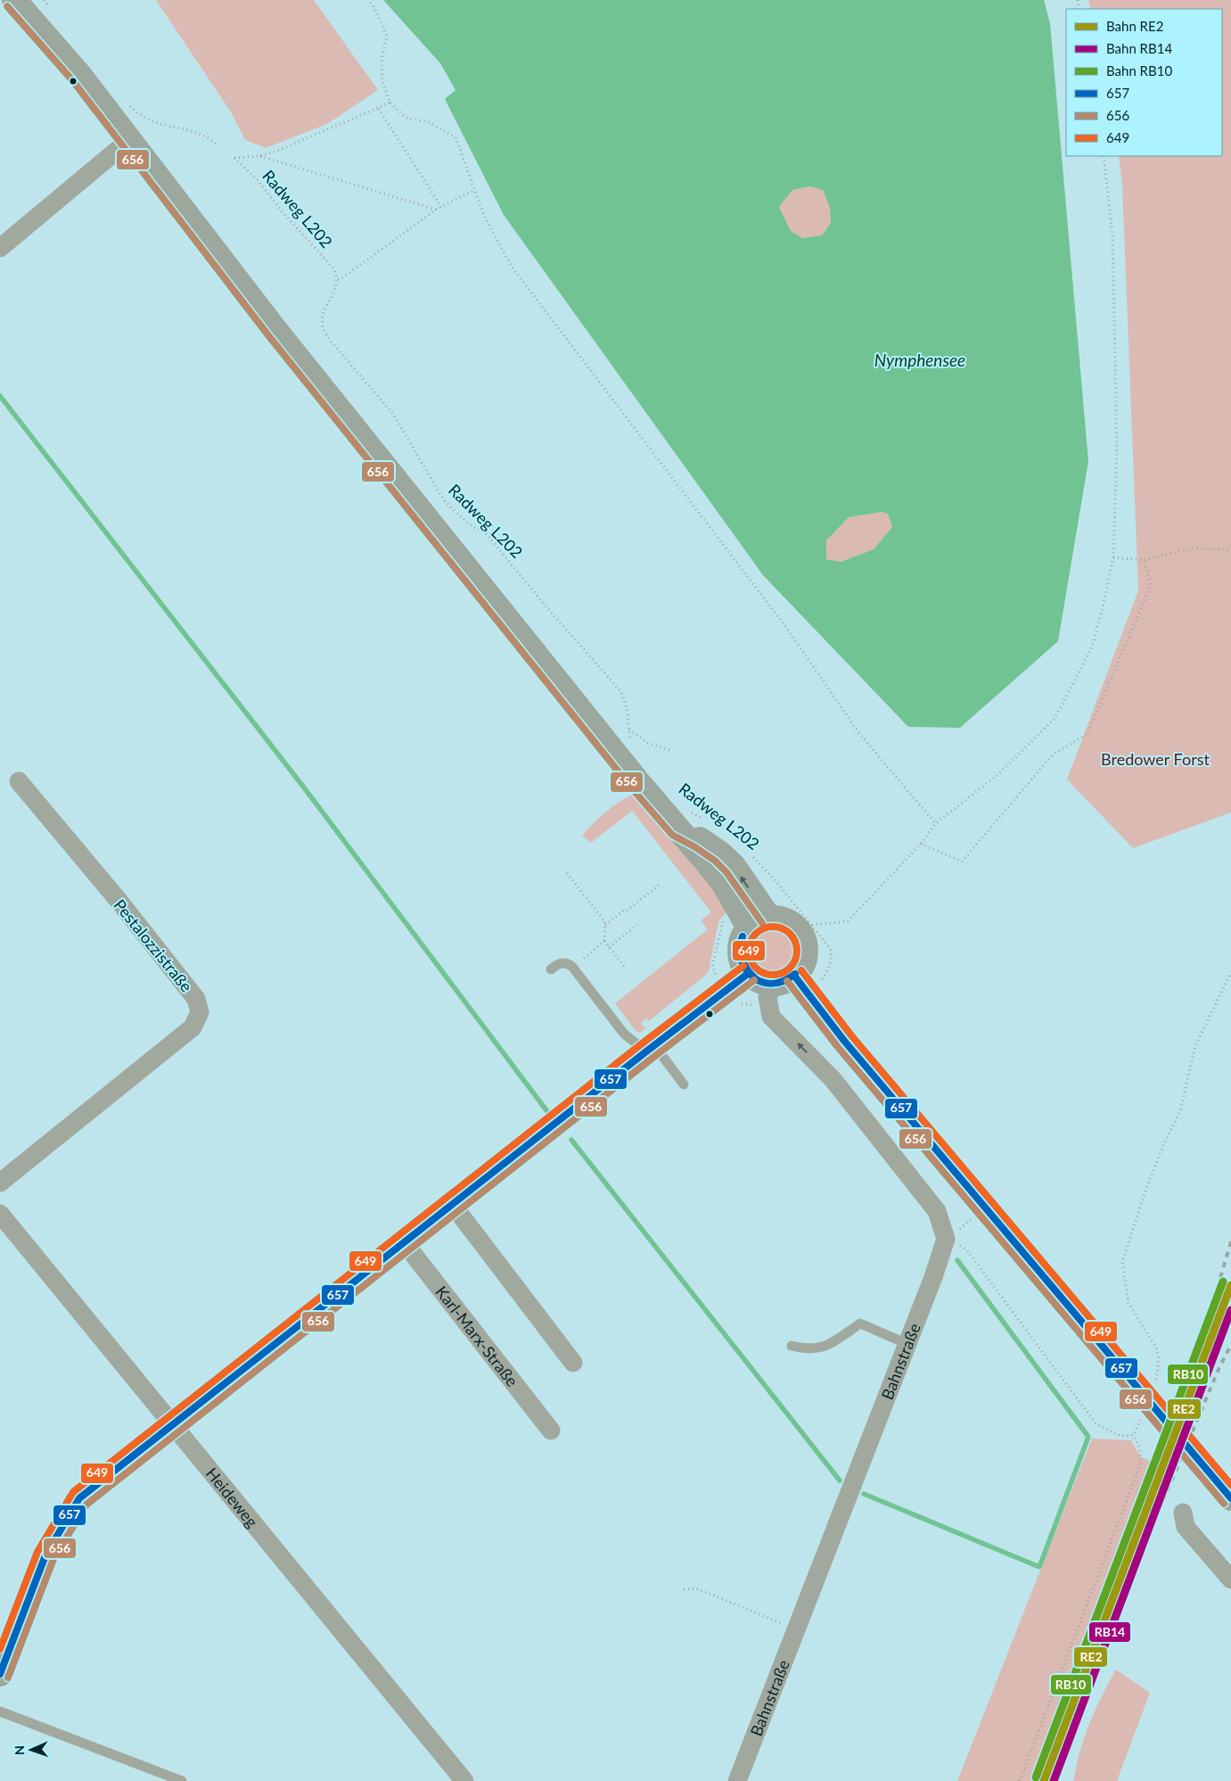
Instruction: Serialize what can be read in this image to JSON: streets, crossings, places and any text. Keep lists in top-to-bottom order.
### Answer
{
  "streets": {
    "street": [
      "Pestalozzistraße",
      "Karl-Marx-Straße",
      "Bahnstraße",
      "Heideweg"
    ],
    "path": ["Radweg L202"]
  },
  "water": ["Nymphensee"],
  "parks": ["Bredower Forst"],
  "lines": [
    "transit line 656",
    "transit line 649",
    "transit line 657",
    "rail line RB10",
    "rail line RE2",
    "rail line RB14"
  ],
  "legend": [
    "Bahn RE2",
    "Bahn RB14",
    "Bahn RB10",
    "657",
    "656",
    "649"
  ],
  "north": "left"
}
